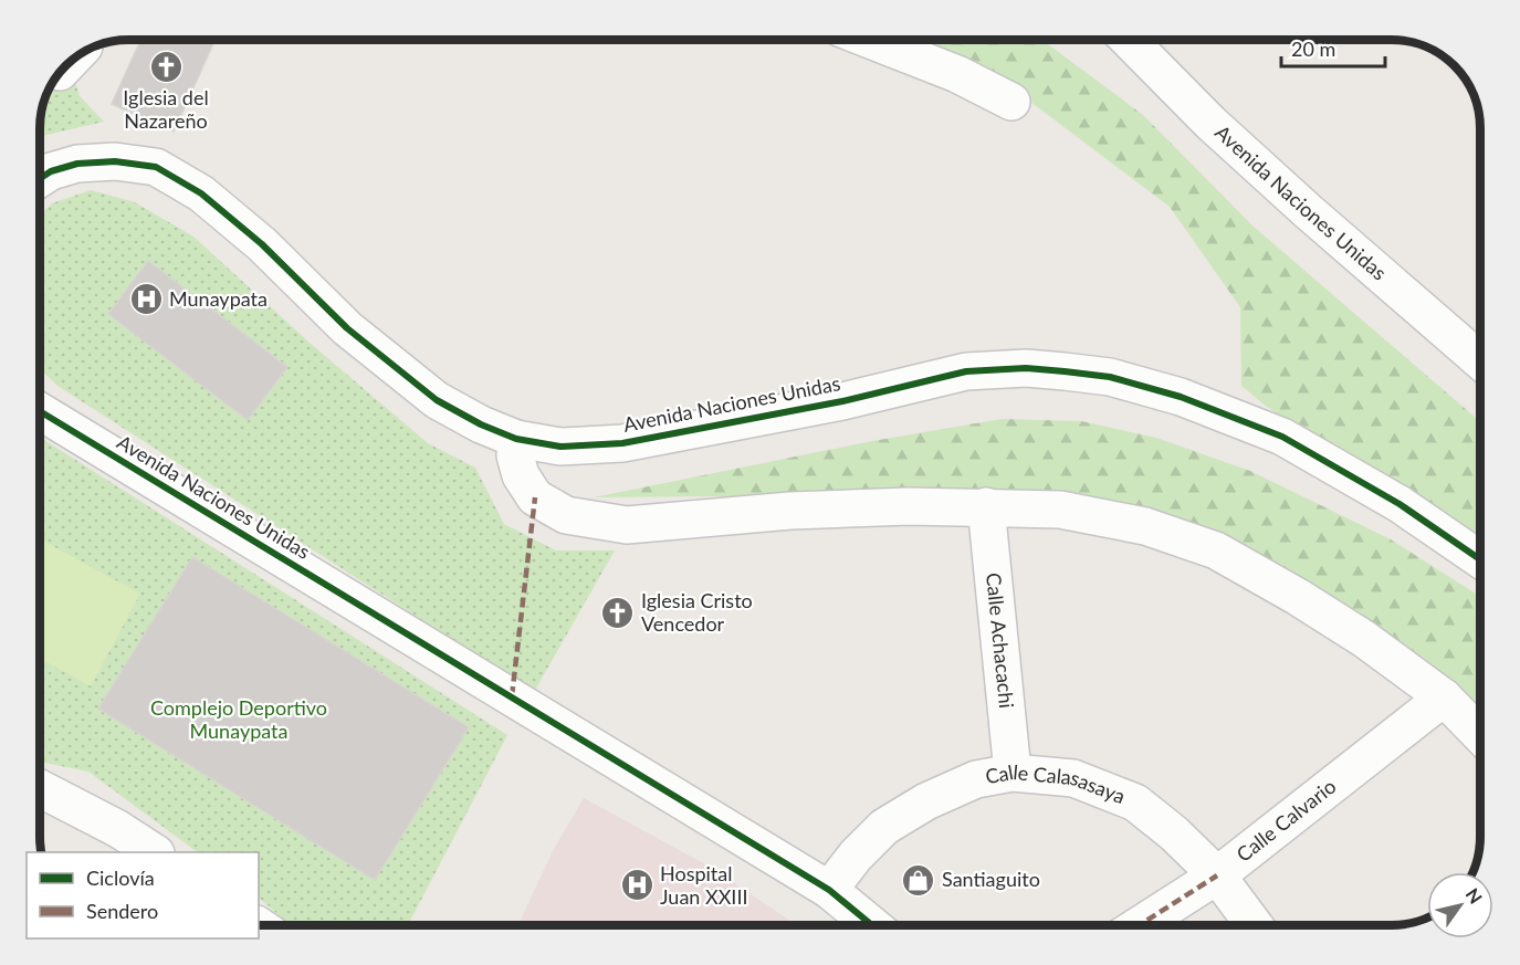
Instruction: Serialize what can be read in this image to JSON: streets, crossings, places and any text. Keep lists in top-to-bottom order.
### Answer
{
  "streets": {
    "street": [
      "Avenida Naciones Unidas",
      "Calle Achacachi",
      "Calle Calasasaya",
      "Calle Calvario"
    ]
  },
  "crossings": [
    ["Avenida Naciones Unidas", "Calle Calasasaya"],
    ["Calle Achacachi", "Calle Calasasaya"],
    ["Calle Calasasaya", "Calle Calvario"]
  ],
  "parks": ["Complejo Deportivo Munaypata"],
  "places": {
    "church": ["Iglesia del Nazareño", "Iglesia Cristo Vencedor"],
    "hospital": ["Munaypata", "Hospital Juan XXIII"],
    "shop": ["Santiaguito"]
  },
  "legend": ["Ciclovía", "Sendero"],
  "scale_bar": "20 m",
  "north": "top right"
}
